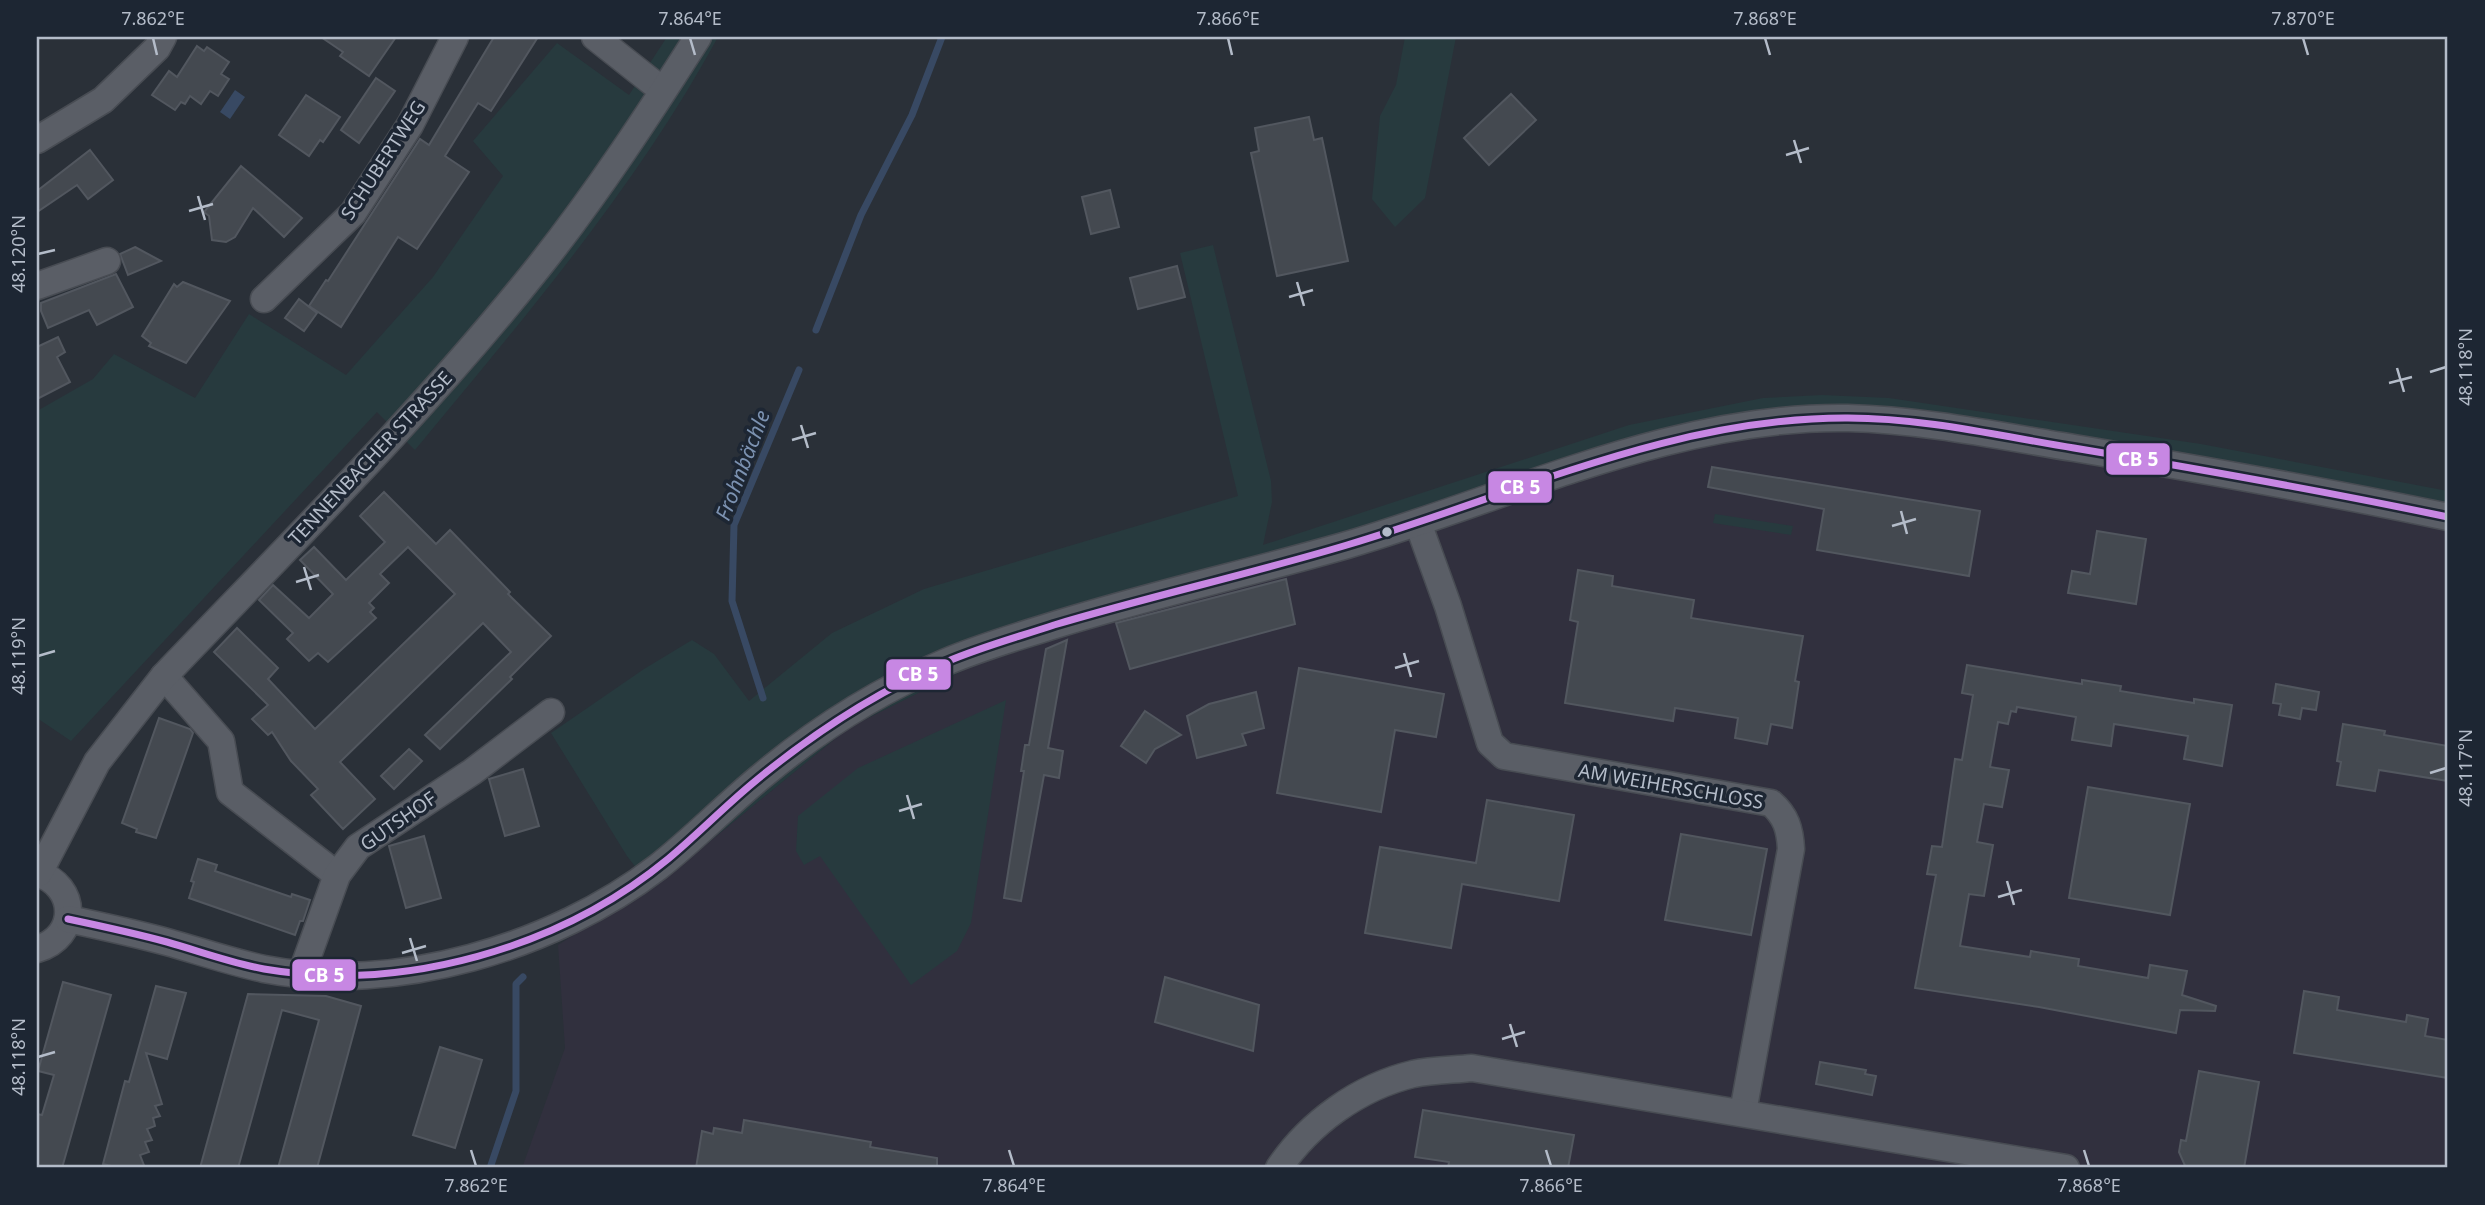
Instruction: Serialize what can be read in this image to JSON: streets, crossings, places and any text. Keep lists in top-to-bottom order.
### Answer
{
  "streets": {
    "street": [
      "SCHUBERTWEG",
      "TENNENBACHER STRASSE",
      "AM WEIHERSCHLOSS",
      "GUTSHOF"
    ]
  },
  "water": ["Frohnbächle"],
  "coordinates": [
    "7.862°E",
    "7.864°E",
    "7.866°E",
    "7.868°E",
    "7.870°E",
    "48.120°N",
    "48.118°N",
    "48.119°N",
    "48.117°N"
  ]
}
